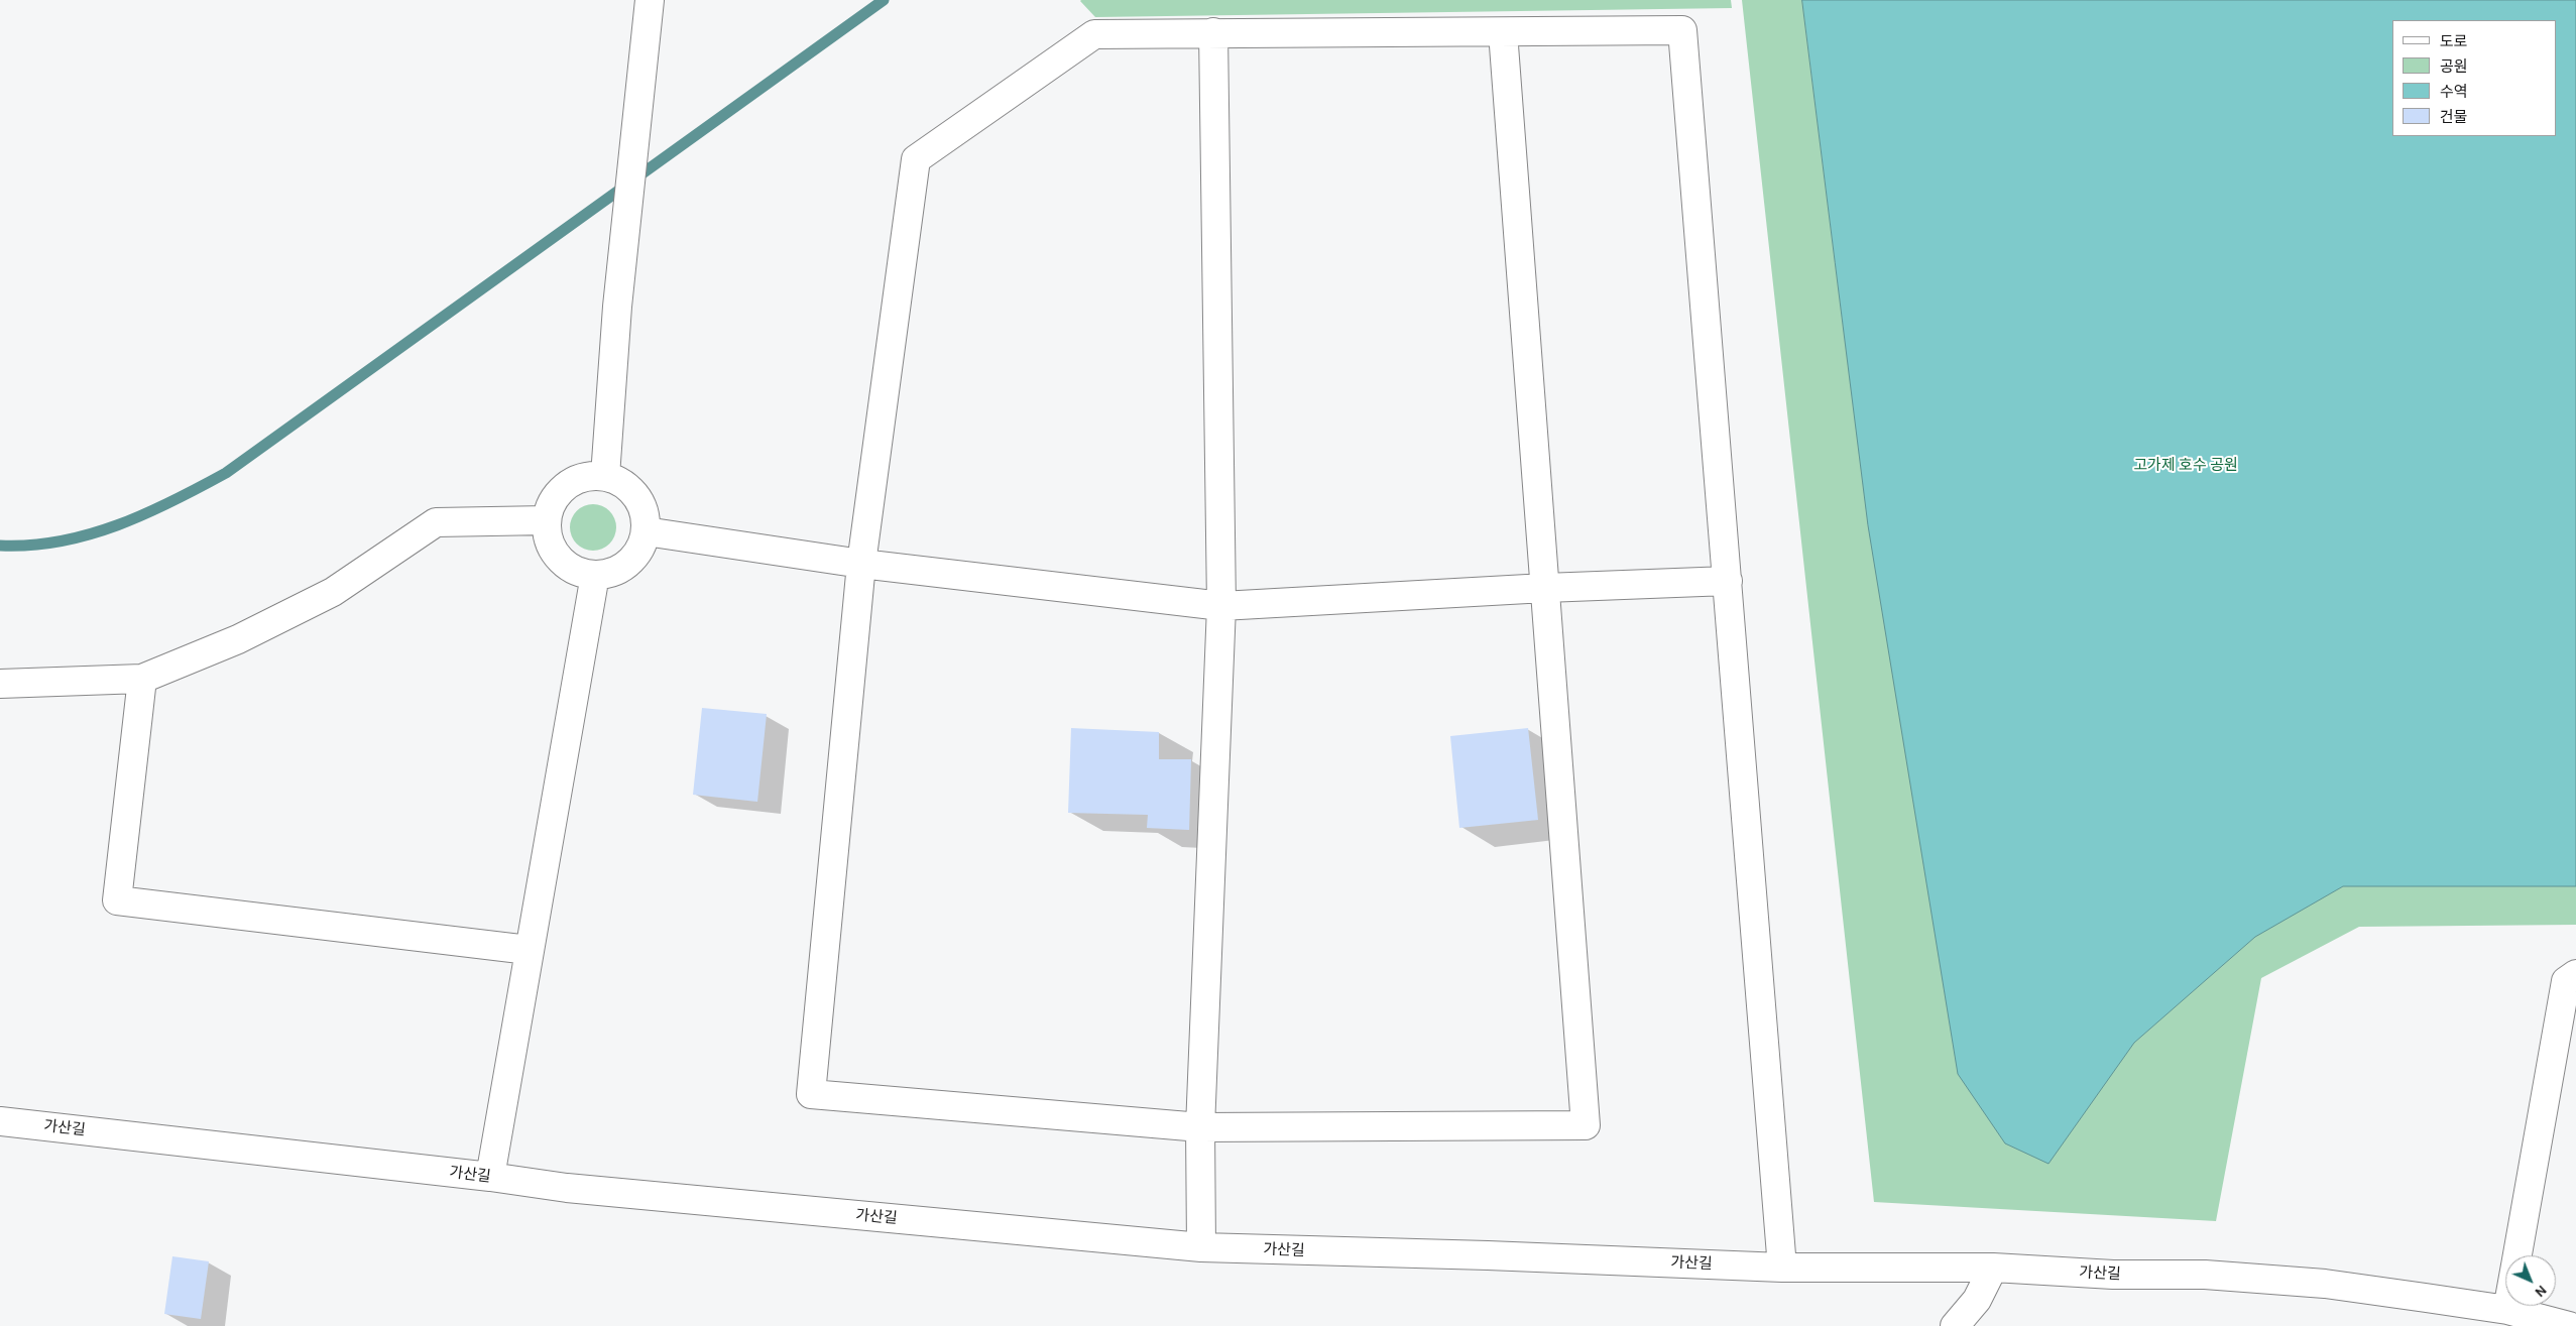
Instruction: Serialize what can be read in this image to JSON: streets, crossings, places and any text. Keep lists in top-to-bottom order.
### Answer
{
  "streets": {
    "street": ["가산길"]
  },
  "parks": ["고가제 호수 공원"],
  "legend": [
    "도로",
    "공원",
    "수역",
    "건물"
  ],
  "north": "bottom right"
}
